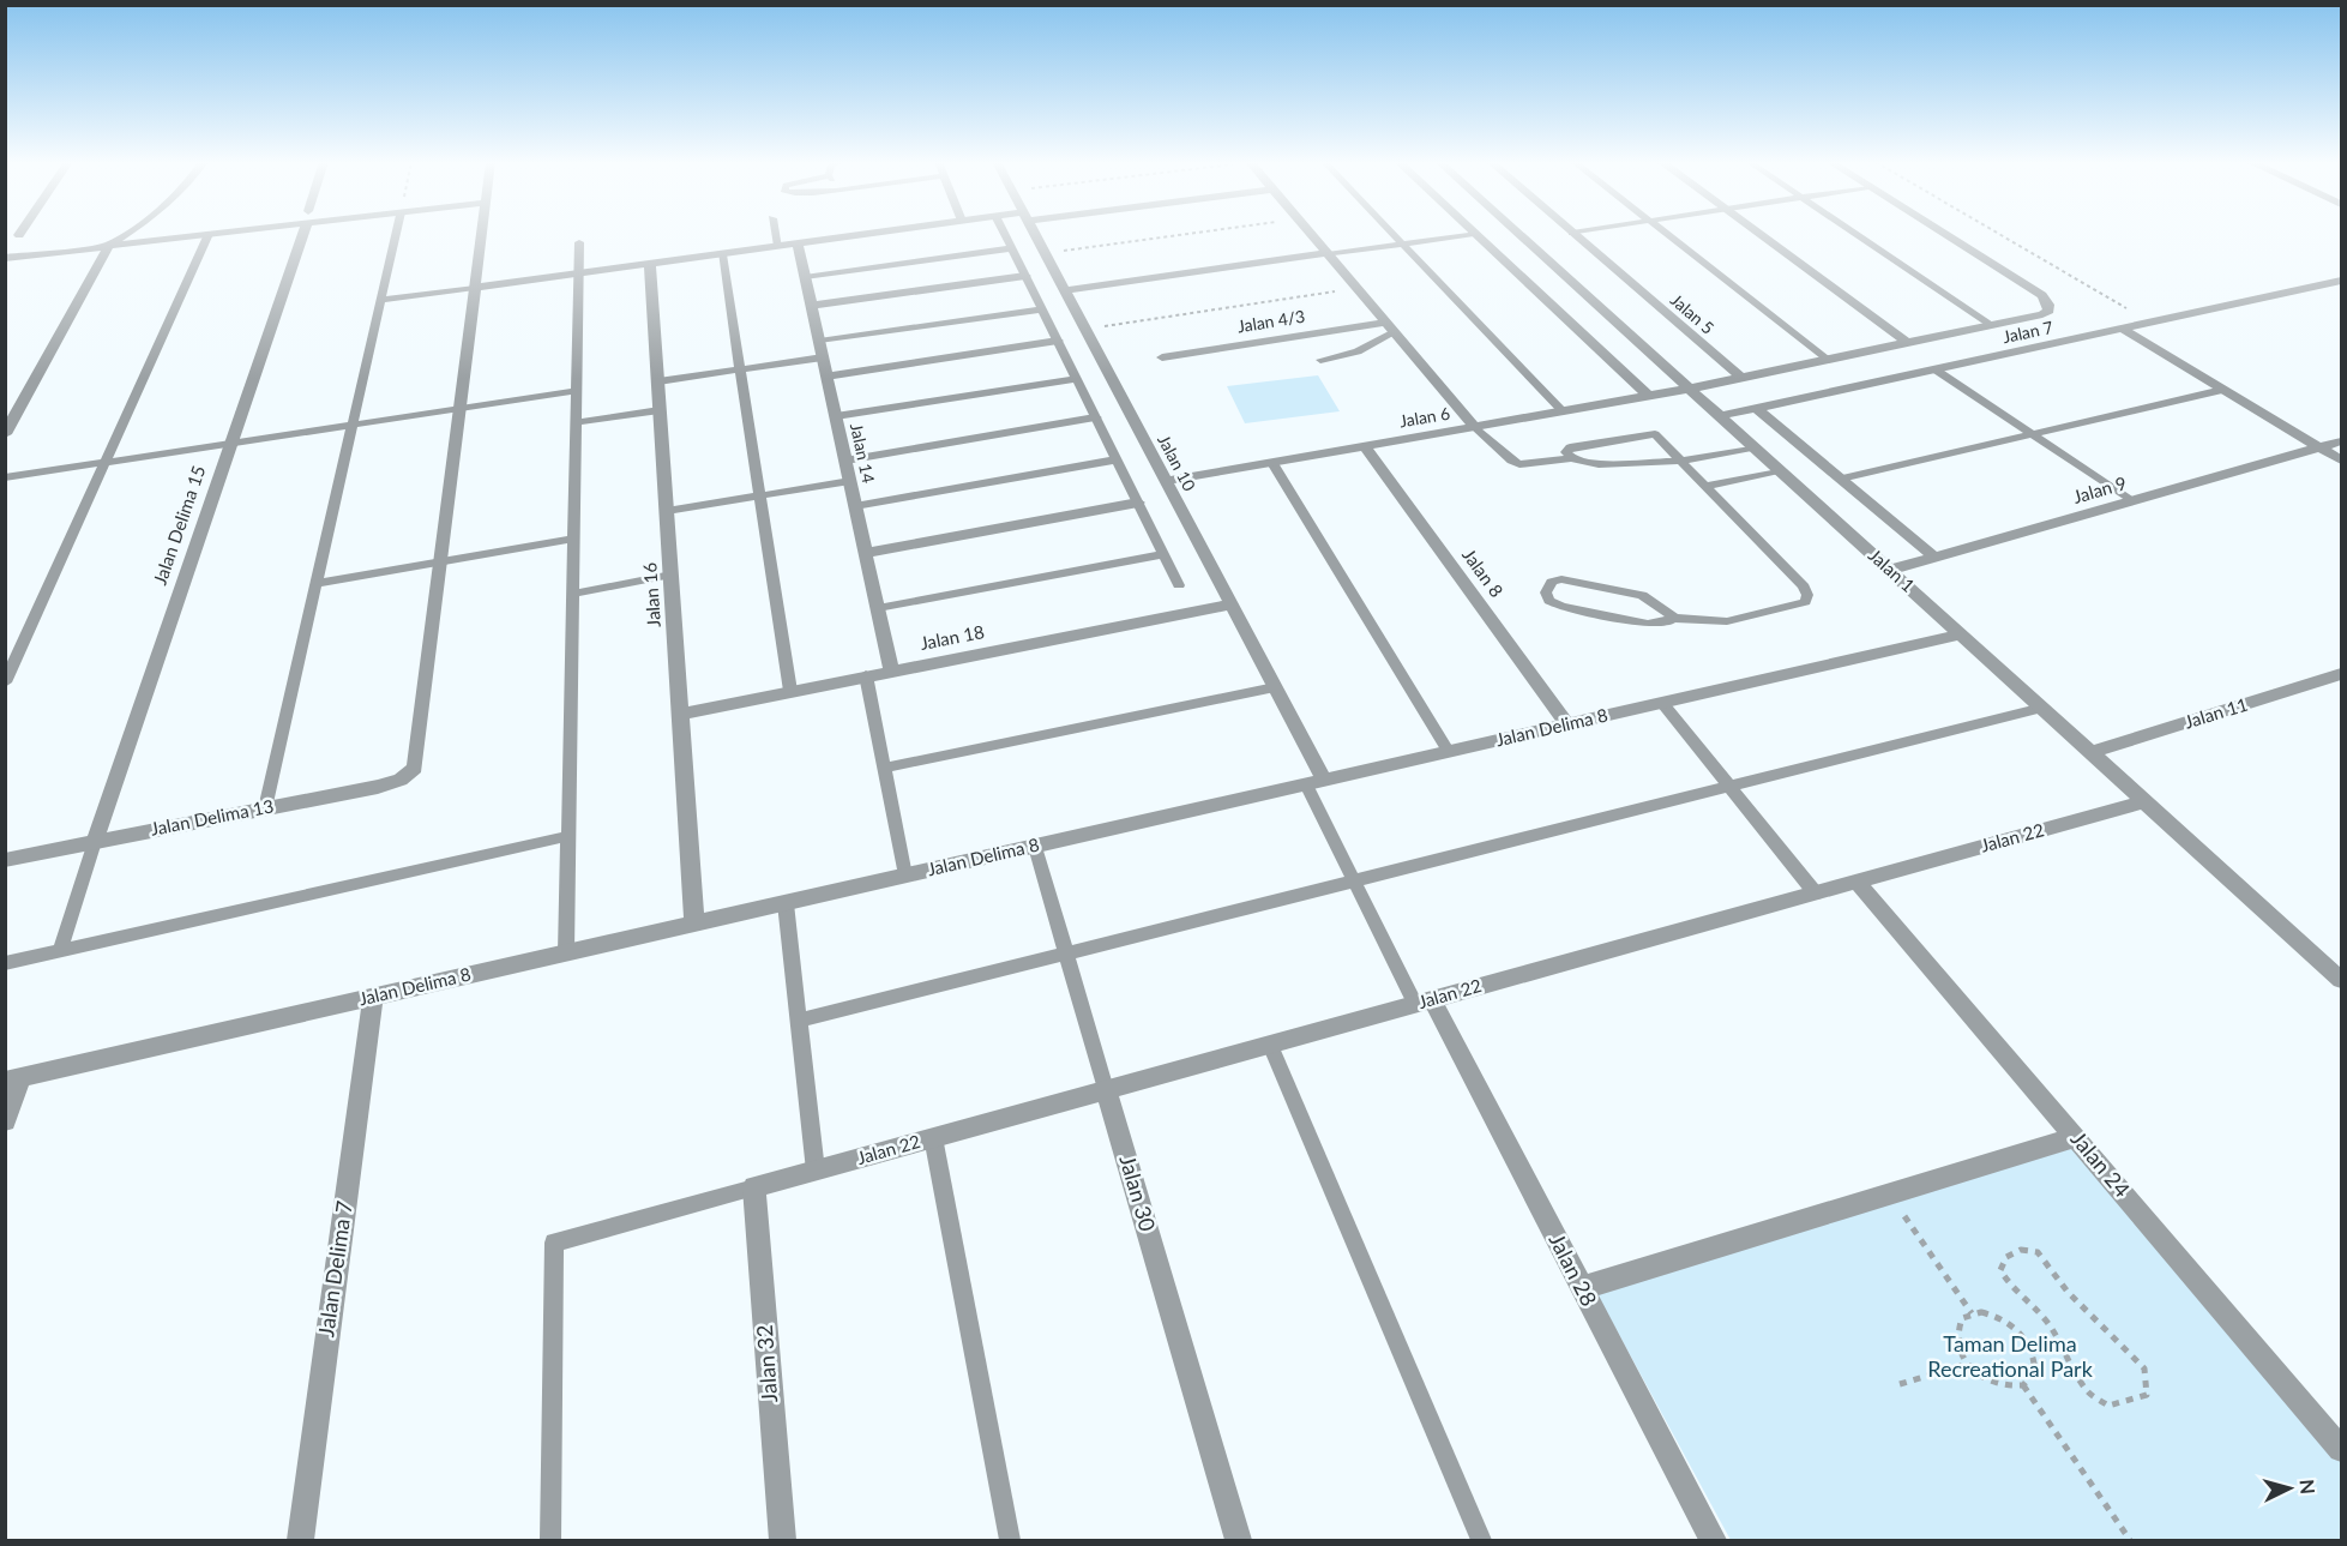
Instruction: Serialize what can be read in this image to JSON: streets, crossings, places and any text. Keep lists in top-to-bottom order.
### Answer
{
  "streets": {
    "street": [
      "Jalan 5",
      "Jalan 4/3",
      "Jalan 7",
      "Jalan 6",
      "Jalan 14",
      "Jalan 10",
      "Jalan 9",
      "Jalan Delima 15",
      "Jalan 1",
      "Jalan 8",
      "Jalan 16",
      "Jalan 18",
      "Jalan 11",
      "Jalan Delima 8",
      "Jalan Delima 13",
      "Jalan 22",
      "Jalan 24",
      "Jalan 30",
      "Jalan Delima 7",
      "Jalan 28",
      "Jalan 32"
    ]
  },
  "crossings": [
    ["Jalan 5", "Jalan 6"],
    ["Jalan 7", "Jalan 1"],
    ["Jalan 6", "Jalan 10"],
    ["Jalan 6", "Jalan 1"],
    ["Jalan 6", "Jalan 8"],
    ["Jalan 14", "Jalan 18"],
    ["Jalan 10", "Jalan 18"],
    ["Jalan 10", "Jalan Delima 8"],
    ["Jalan 9", "Jalan 1"],
    ["Jalan Delima 15", "Jalan Delima 13"],
    ["Jalan 1", "Jalan 11"],
    ["Jalan 1", "Jalan Delima 8"],
    ["Jalan 1", "Jalan 22"],
    ["Jalan 8", "Jalan Delima 8"],
    ["Jalan 16", "Jalan 18"],
    ["Jalan 16", "Jalan Delima 8"],
    ["Jalan Delima 8", "Jalan 30"],
    ["Jalan Delima 8", "Jalan Delima 7"],
    ["Jalan 22", "Jalan 24"],
    ["Jalan 22", "Jalan 30"],
    ["Jalan 22", "Jalan 28"],
    ["Jalan 22", "Jalan 32"]
  ],
  "parks": ["Taman Delima Recreational Park"],
  "north": "right"
}
